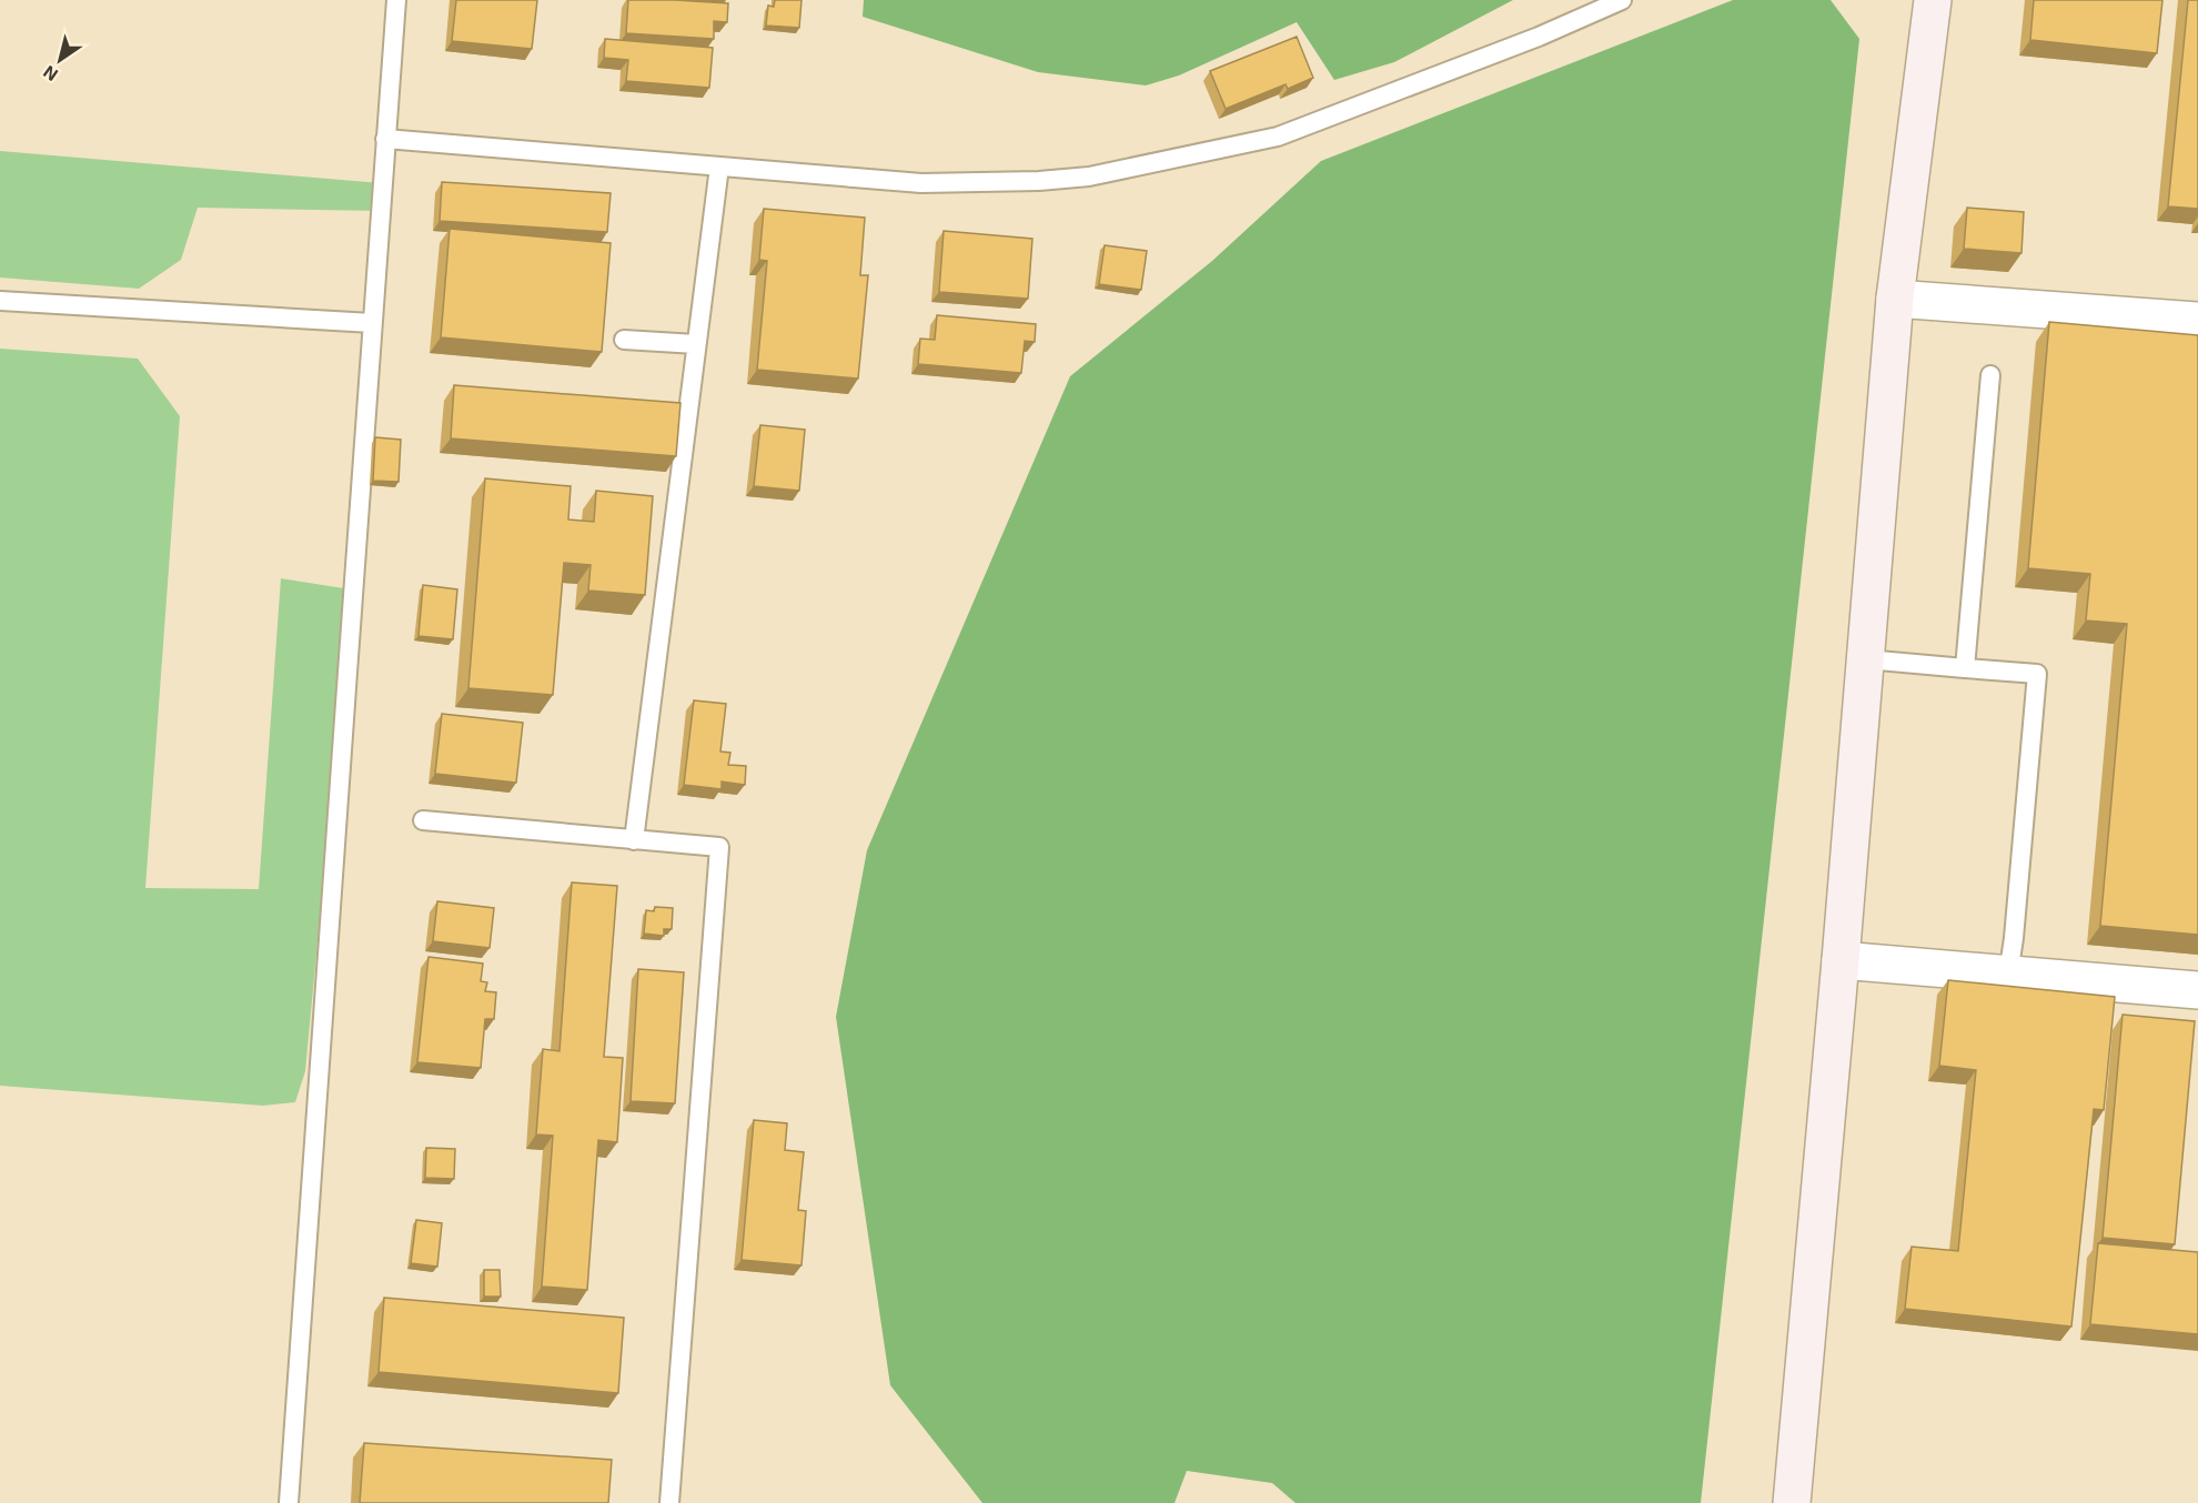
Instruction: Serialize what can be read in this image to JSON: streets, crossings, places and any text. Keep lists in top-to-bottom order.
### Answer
{
  "north": "bottom left"
}
